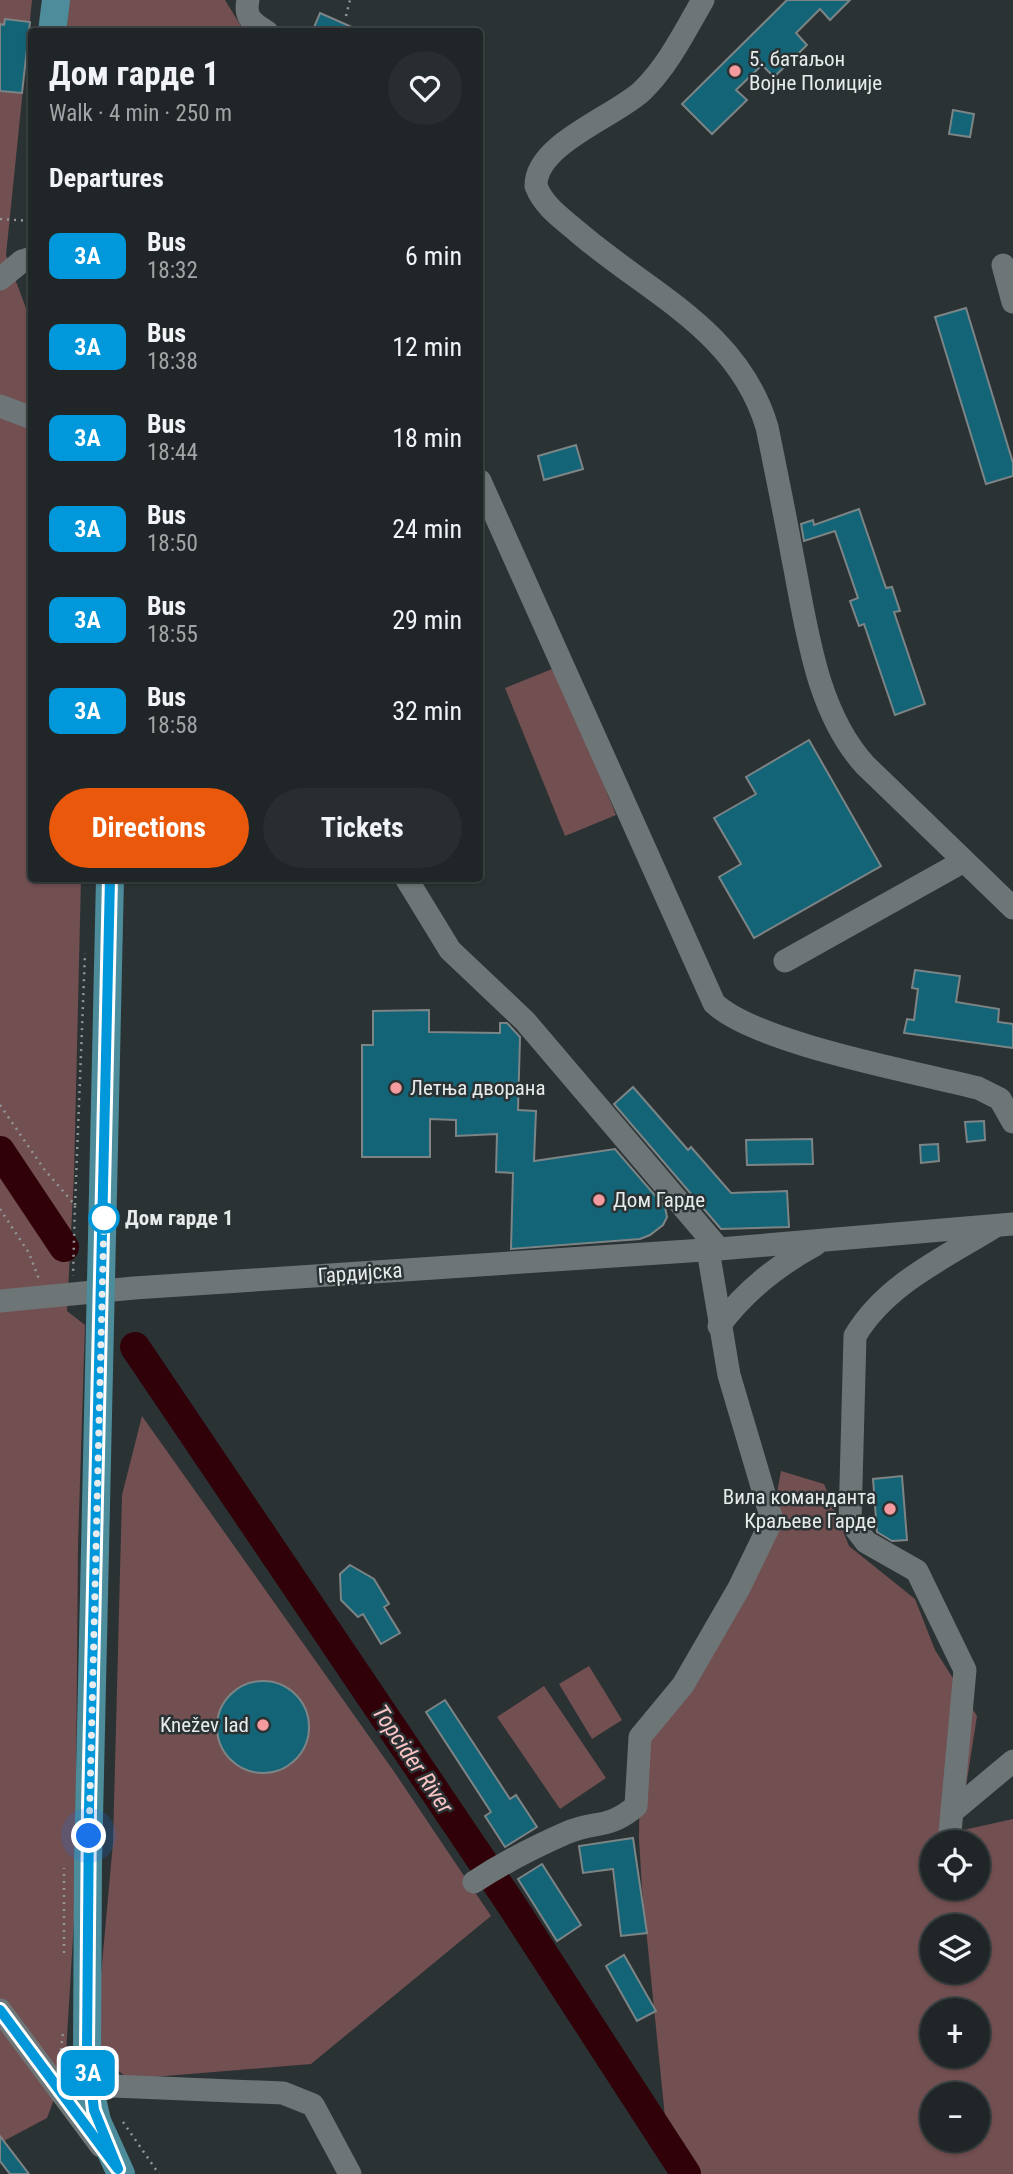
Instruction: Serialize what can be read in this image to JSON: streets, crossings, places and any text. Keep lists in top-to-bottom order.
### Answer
{
  "streets": {
    "street": ["Гардијска"]
  },
  "water": ["Topcider River"],
  "places": [
    "5. батаљон Војне Полиције",
    "Летња дворана",
    "Дом Гарде",
    "Дом гарде 1",
    "Вила команданта Краљеве Гарде",
    "Knežev lad"
  ],
  "lines": ["bus line 3A"],
  "page": {
    "on_map": "3A",
    "heading": [
      ["Дом гарде 1", "Walk · 4 min · 250 m"],
      "Departures"
    ],
    "list": [
      {
        "mark": "3A",
        "name": "Bus",
        "note": "18:32",
        "value": "6 min"
      },
      {
        "mark": "3A",
        "name": "Bus",
        "note": "18:38",
        "value": "12 min"
      },
      {
        "mark": "3A",
        "name": "Bus",
        "note": "18:44",
        "value": "18 min"
      },
      {
        "mark": "3A",
        "name": "Bus",
        "note": "18:50",
        "value": "24 min"
      },
      {
        "mark": "3A",
        "name": "Bus",
        "note": "18:55",
        "value": "29 min"
      },
      {
        "mark": "3A",
        "name": "Bus",
        "note": "18:58",
        "value": "32 min"
      }
    ],
    "buttons": ["Directions", "Tickets"],
    "map_buttons": ["+", "−"]
  }
}
